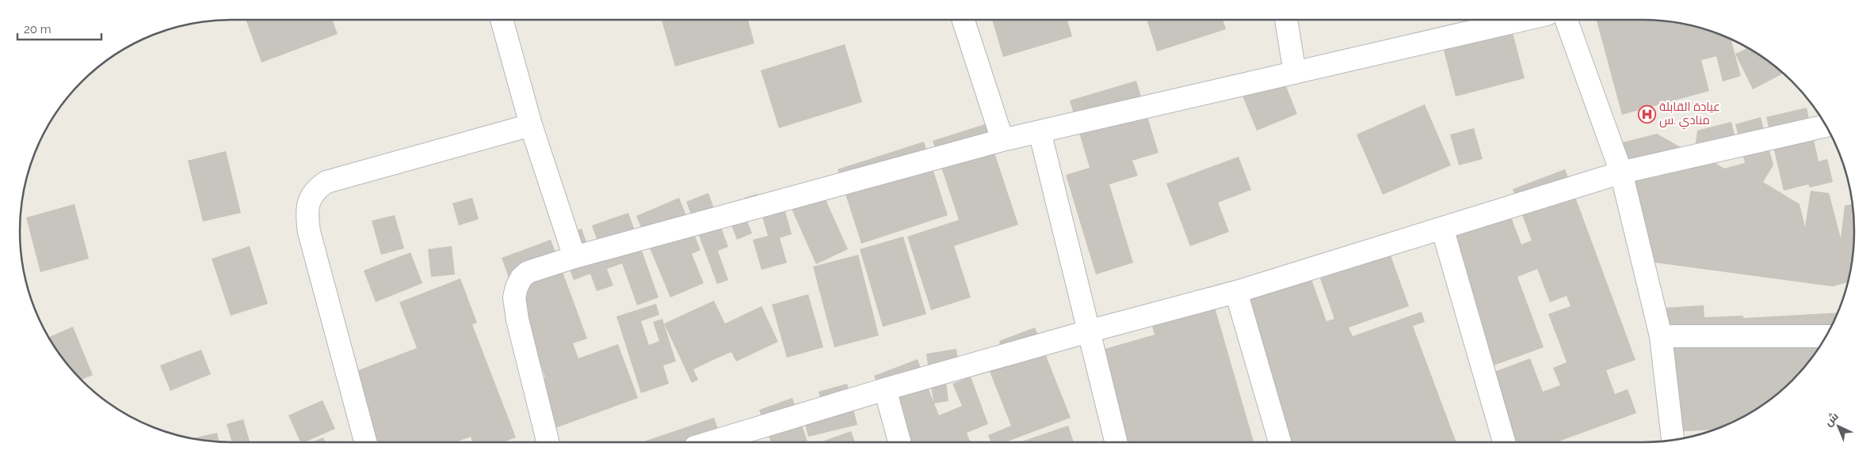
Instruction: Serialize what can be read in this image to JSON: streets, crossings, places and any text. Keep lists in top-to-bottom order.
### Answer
{
  "places": {
    "hospital": ["عيادة القابلة منادي .س"]
  },
  "scale_bar": "20 m",
  "north": "top left"
}
